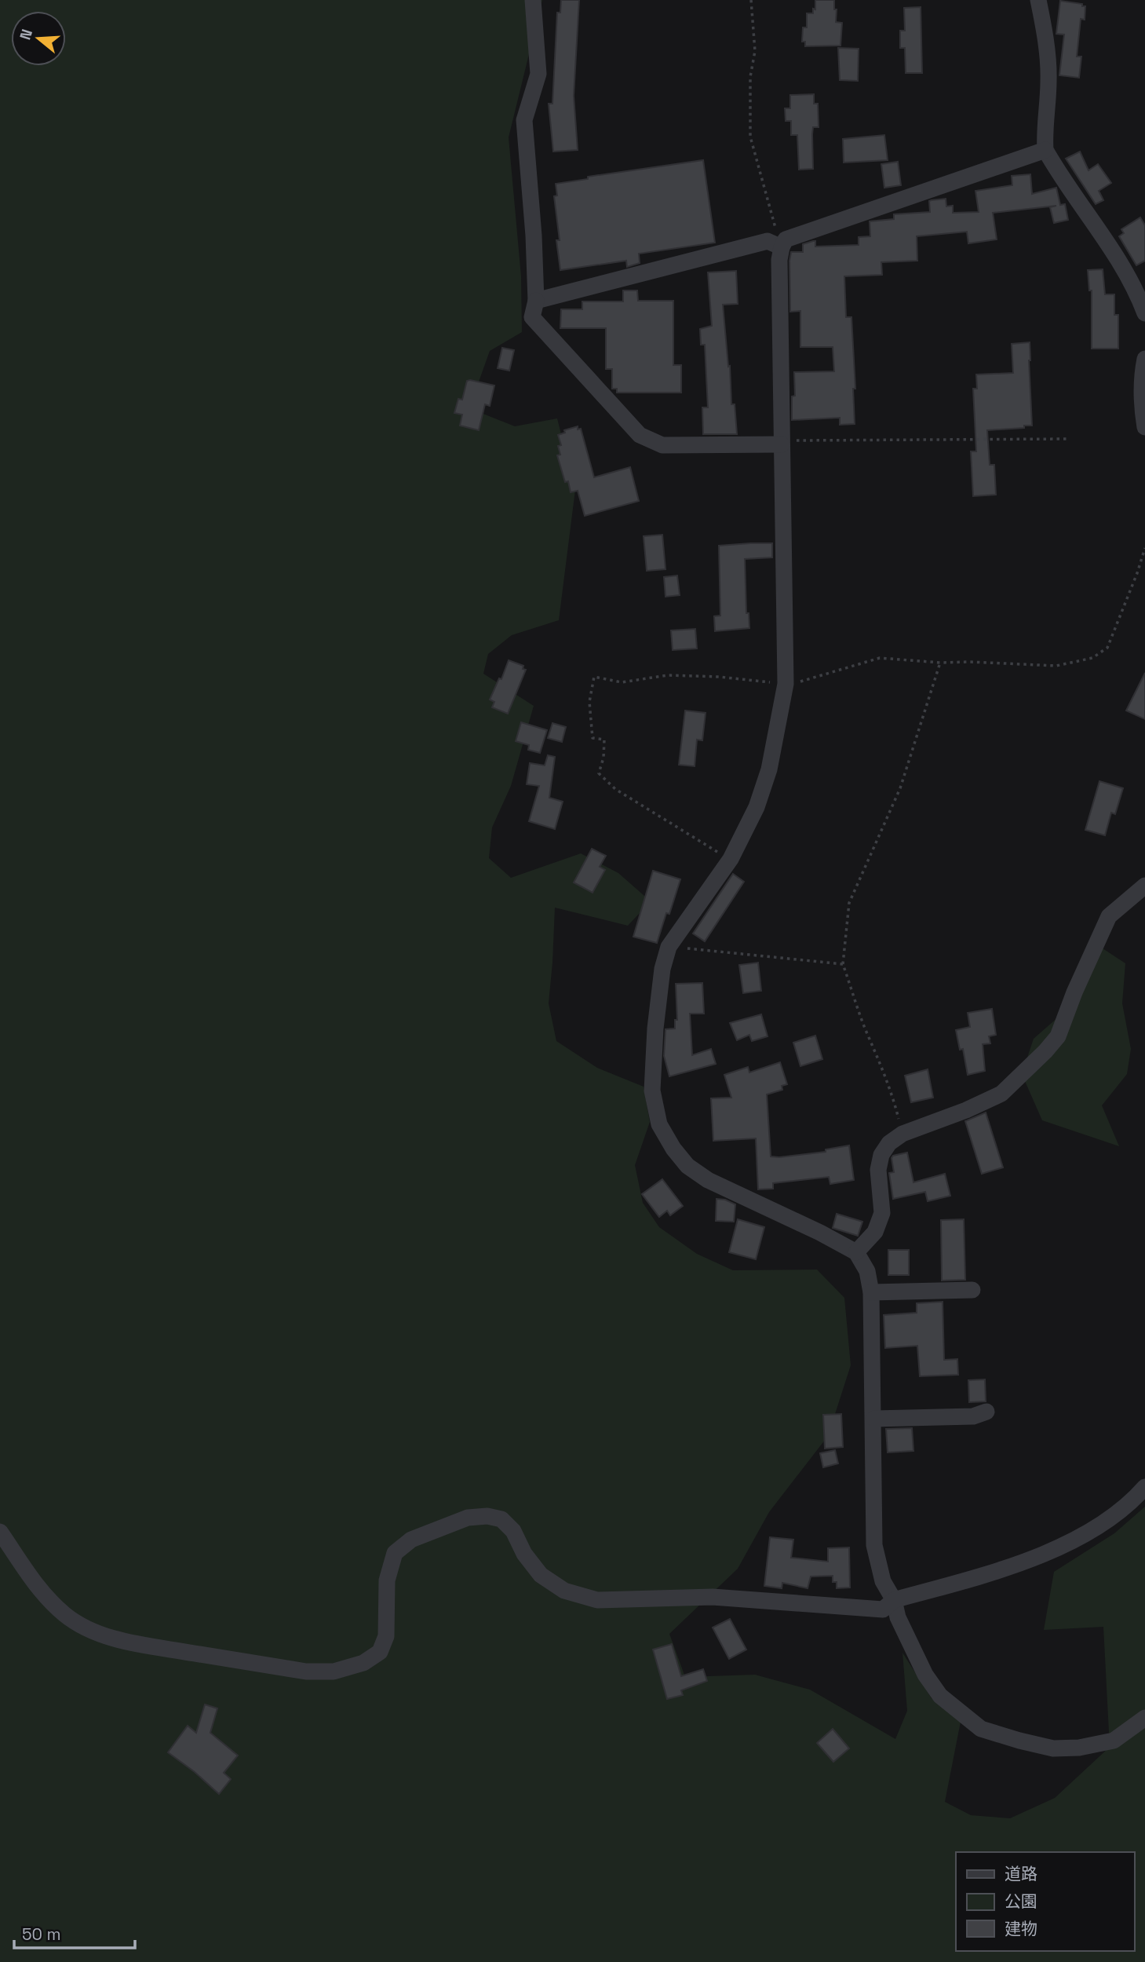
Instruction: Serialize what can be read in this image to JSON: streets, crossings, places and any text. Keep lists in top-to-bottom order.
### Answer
{
  "legend": ["道路", "公園", "建物"],
  "scale_bar": "50 m",
  "north": "left"
}
